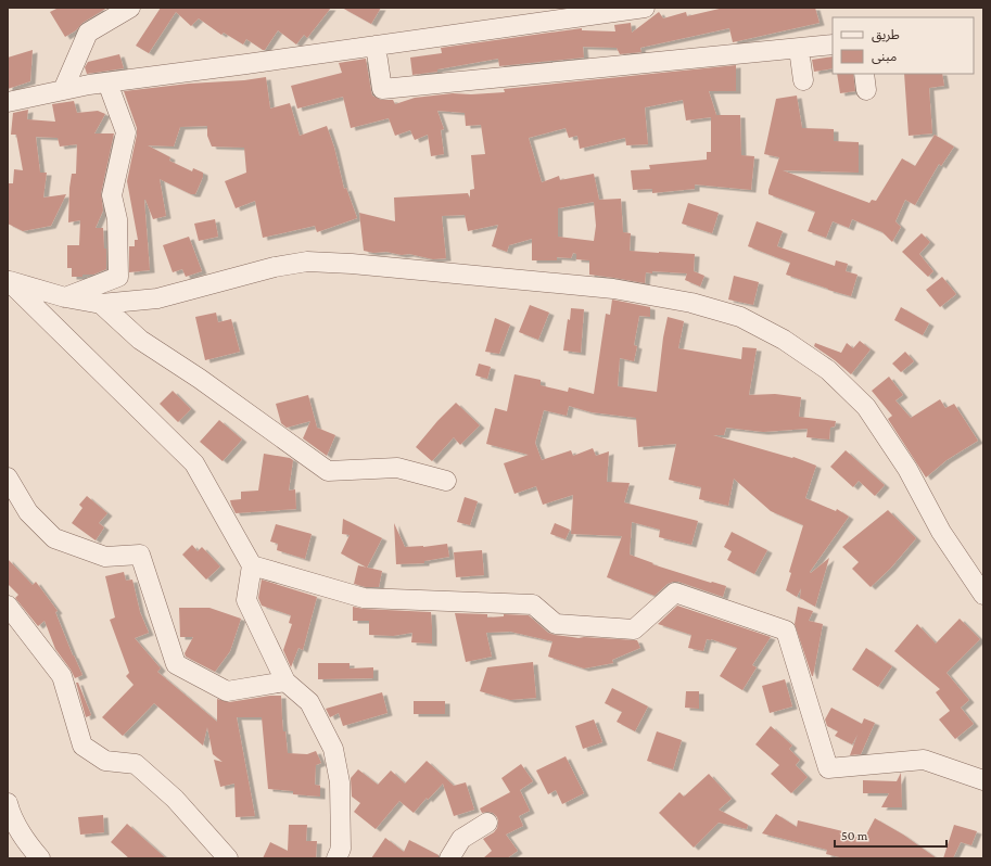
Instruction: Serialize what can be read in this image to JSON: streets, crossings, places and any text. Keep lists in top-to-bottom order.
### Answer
{
  "legend": ["طريق", "مبنى"],
  "scale_bar": "50 m"
}
